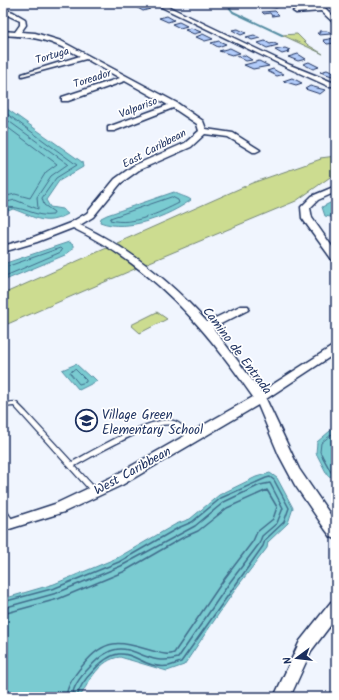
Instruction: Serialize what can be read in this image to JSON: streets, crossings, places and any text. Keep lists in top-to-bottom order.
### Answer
{
  "streets": {
    "street": [
      "Tortuga",
      "Toreador",
      "Valpariso",
      "East Caribbean",
      "Camino de Entrada",
      "West Caribbean"
    ]
  },
  "crossings": [
    ["Tortuga", "East Caribbean"],
    ["Toreador", "East Caribbean"],
    ["Valpariso", "East Caribbean"],
    ["East Caribbean", "Camino de Entrada"],
    ["Camino de Entrada", "West Caribbean"]
  ],
  "places": {
    "school or university": ["Village Green Elementary School"]
  },
  "north": "left"
}
